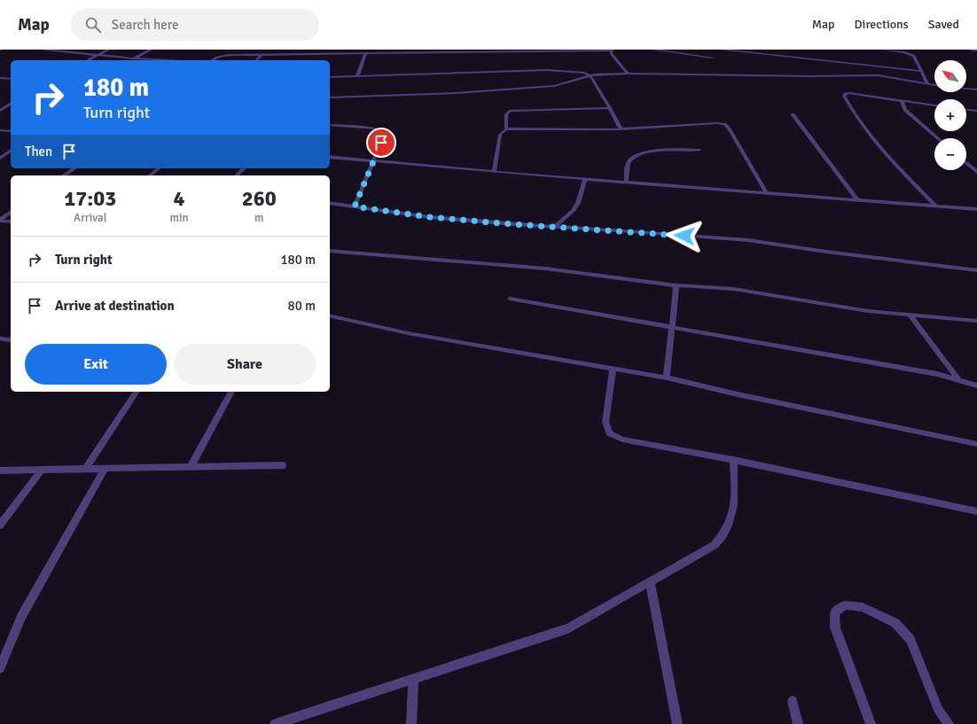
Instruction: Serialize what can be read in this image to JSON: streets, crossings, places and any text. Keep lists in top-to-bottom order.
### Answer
{
  "north": "top left",
  "page": {
    "header": "Map",
    "search": "Search here",
    "nav": ["Map", "Directions", "Saved"],
    "map_buttons": ["+", "−"],
    "turn": ["180 m", "Turn right"],
    "then": "Then",
    "eta": [
      "17:03",
      "Arrival",
      "4",
      "min",
      "260",
      "m"
    ],
    "list": [
      {
        "name": "Turn right",
        "value": "180 m"
      },
      {
        "name": "Arrive at destination",
        "value": "80 m"
      }
    ],
    "buttons": ["Exit", "Share"]
  }
}
